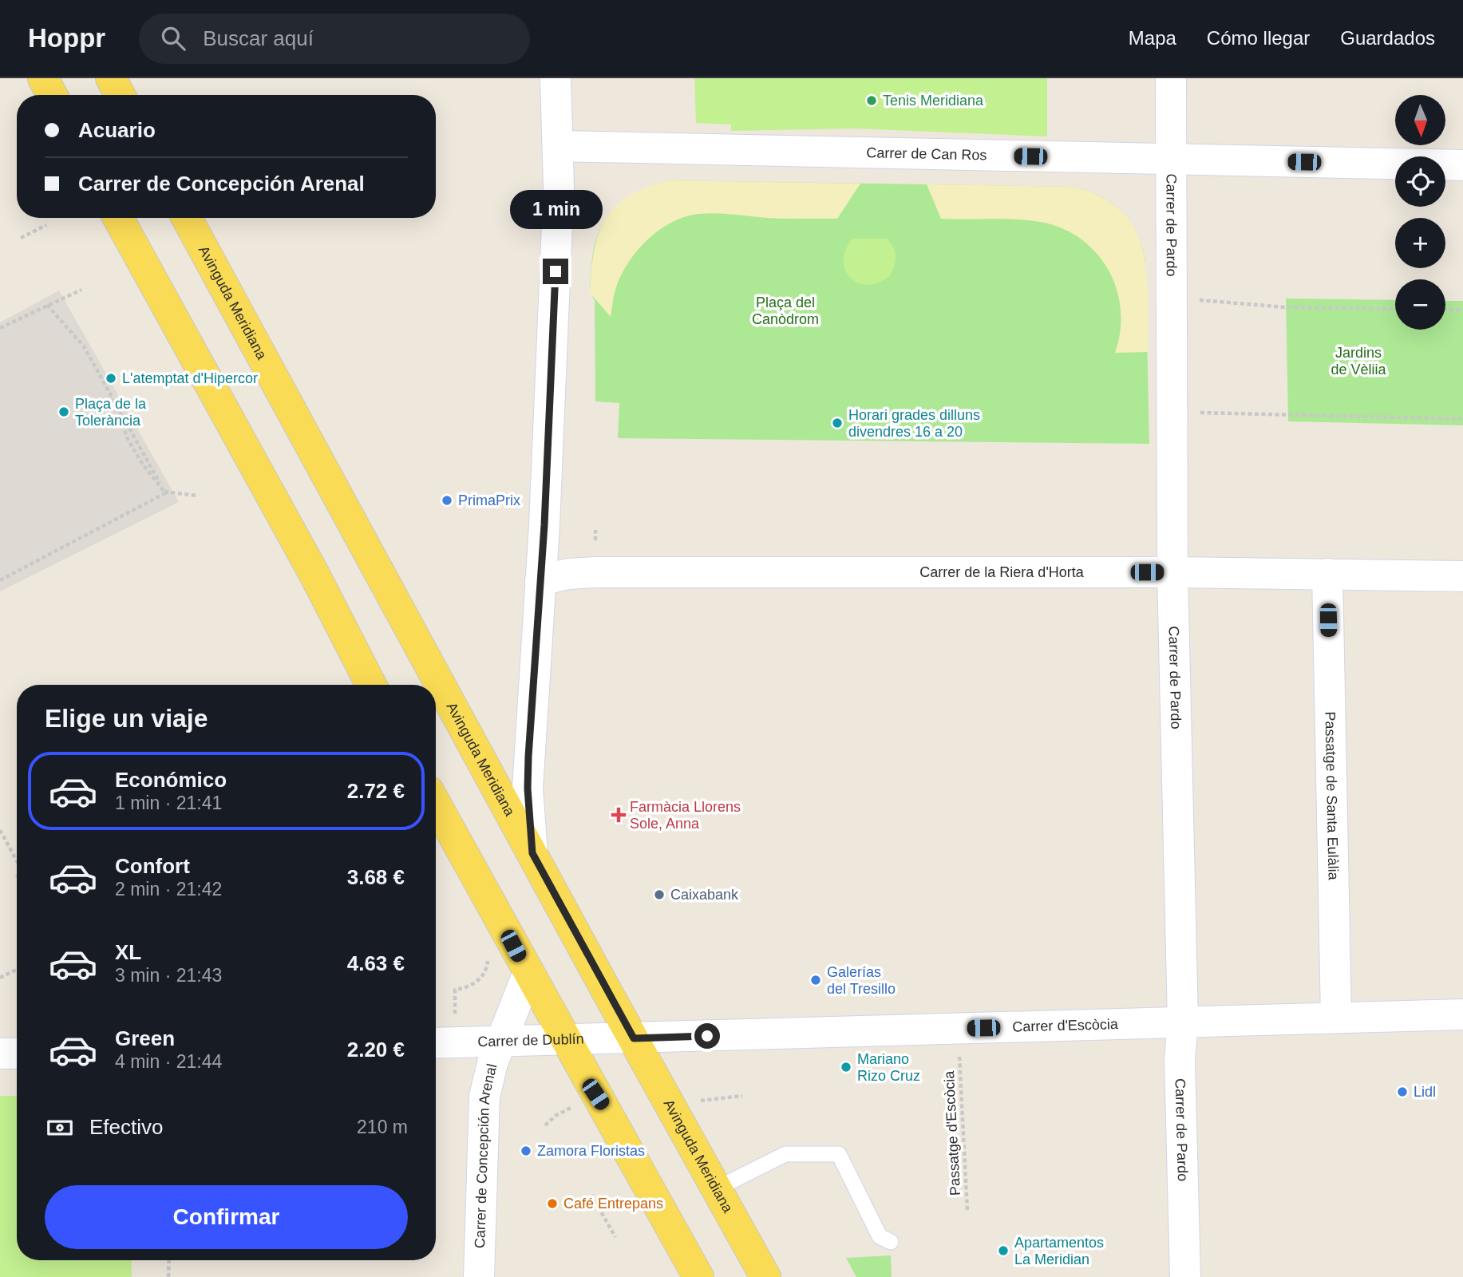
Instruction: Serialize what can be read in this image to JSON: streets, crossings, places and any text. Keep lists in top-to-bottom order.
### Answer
{
  "streets": {
    "main road": ["Avinguda Meridiana"],
    "street": [
      "Carrer de Can Ros",
      "Carrer de Pardo",
      "Carrer de la Riera d'Horta",
      "Passatge de Santa Eulàlia",
      "Carrer d'Escòcia",
      "Carrer de Dublín",
      "Carrer de Concepción Arenal"
    ],
    "path": ["Passatge d'Escòcia"]
  },
  "crossings": [
    ["Carrer de Can Ros", "Carrer de Pardo"],
    ["Carrer de Pardo", "Carrer de la Riera d'Horta"],
    ["Carrer de Pardo", "Carrer d'Escòcia"],
    ["Avinguda Meridiana", "Carrer d'Escòcia"],
    ["Avinguda Meridiana", "Carrer de Dublín"],
    ["Carrer de la Riera d'Horta", "Passatge de Santa Eulàlia"],
    ["Passatge de Santa Eulàlia", "Carrer d'Escòcia"],
    ["Carrer d'Escòcia", "Carrer de Dublín"],
    ["Carrer de Dublín", "Carrer de Concepción Arenal"]
  ],
  "parks": ["Plaça del Canòdrom", "Jardins de Vèliia"],
  "places": {
    "other": [
      "Tenis Meridiana",
      "L'atemptat d'Hipercor",
      "Plaça de la Tolerància",
      "Horari grades dilluns divendres 16 a 20",
      "PrimaPrix",
      "Caixabank",
      "Galerías del Tresillo",
      "Mariano Rizo Cruz",
      "Lidl",
      "Zamora Floristas",
      "Café Entrepans",
      "Apartamentos La Meridian"
    ],
    "health": ["Farmàcia Llorens Sole, Anna"]
  },
  "north": "bottom",
  "page": {
    "header": "Hoppr",
    "search": "Buscar aquí",
    "nav": ["Mapa", "Cómo llegar", "Guardados"],
    "map_buttons": ["+", "−"],
    "banner": ["Acuario", "Carrer de Concepción Arenal"],
    "bubble": "1 min",
    "heading": "Elige un viaje",
    "list": [
      {
        "name": "Económico",
        "note": "1 min · 21:41",
        "value": "2.72 €"
      },
      {
        "name": "Confort",
        "note": "2 min · 21:42",
        "value": "3.68 €"
      },
      {
        "name": "XL",
        "note": "3 min · 21:43",
        "value": "4.63 €"
      },
      {
        "name": "Green",
        "note": "4 min · 21:44",
        "value": "2.20 €"
      }
    ],
    "pay": ["Efectivo", "210 m"],
    "buttons": "Confirmar"
  }
}
